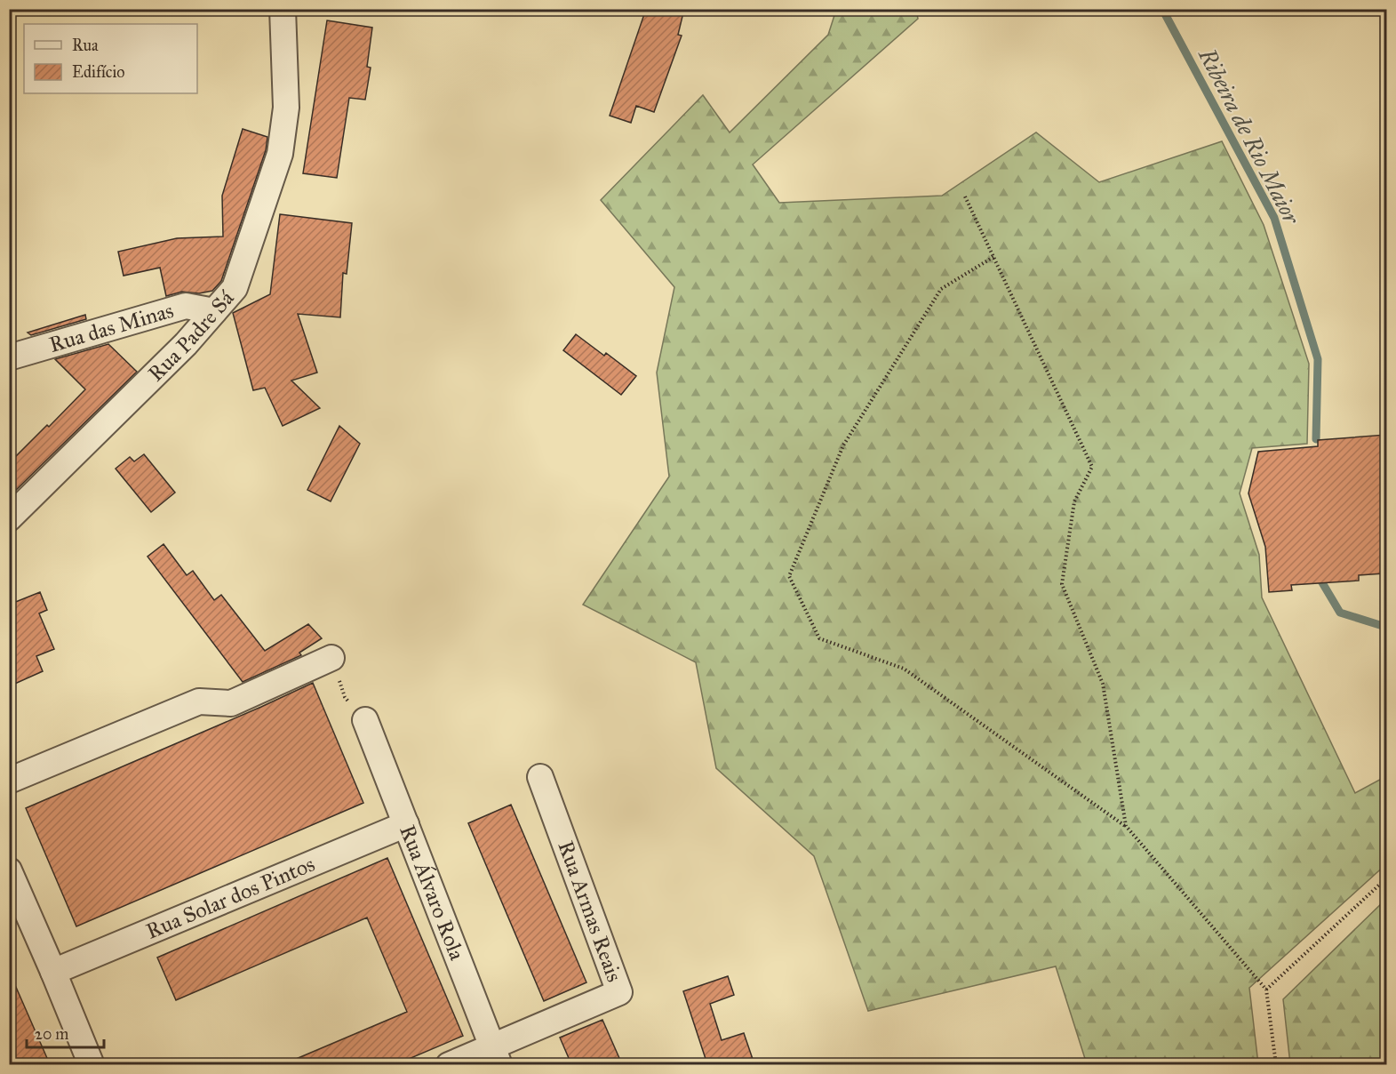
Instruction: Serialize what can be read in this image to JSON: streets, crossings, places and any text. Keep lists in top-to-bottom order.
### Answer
{
  "streets": {
    "street": [
      "Rua das Minas",
      "Rua Padre Sá",
      "Rua Álvaro Rola",
      "Rua Solar dos Pintos",
      "Rua Armas Reais"
    ]
  },
  "crossings": [
    ["Rua das Minas", "Rua Padre Sá"],
    ["Rua Álvaro Rola", "Rua Solar dos Pintos"],
    ["Rua Álvaro Rola", "Rua Armas Reais"]
  ],
  "water": ["Ribeira de Rio Maior"],
  "legend": ["Rua", "Edifício"],
  "scale_bar": "20 m"
}
